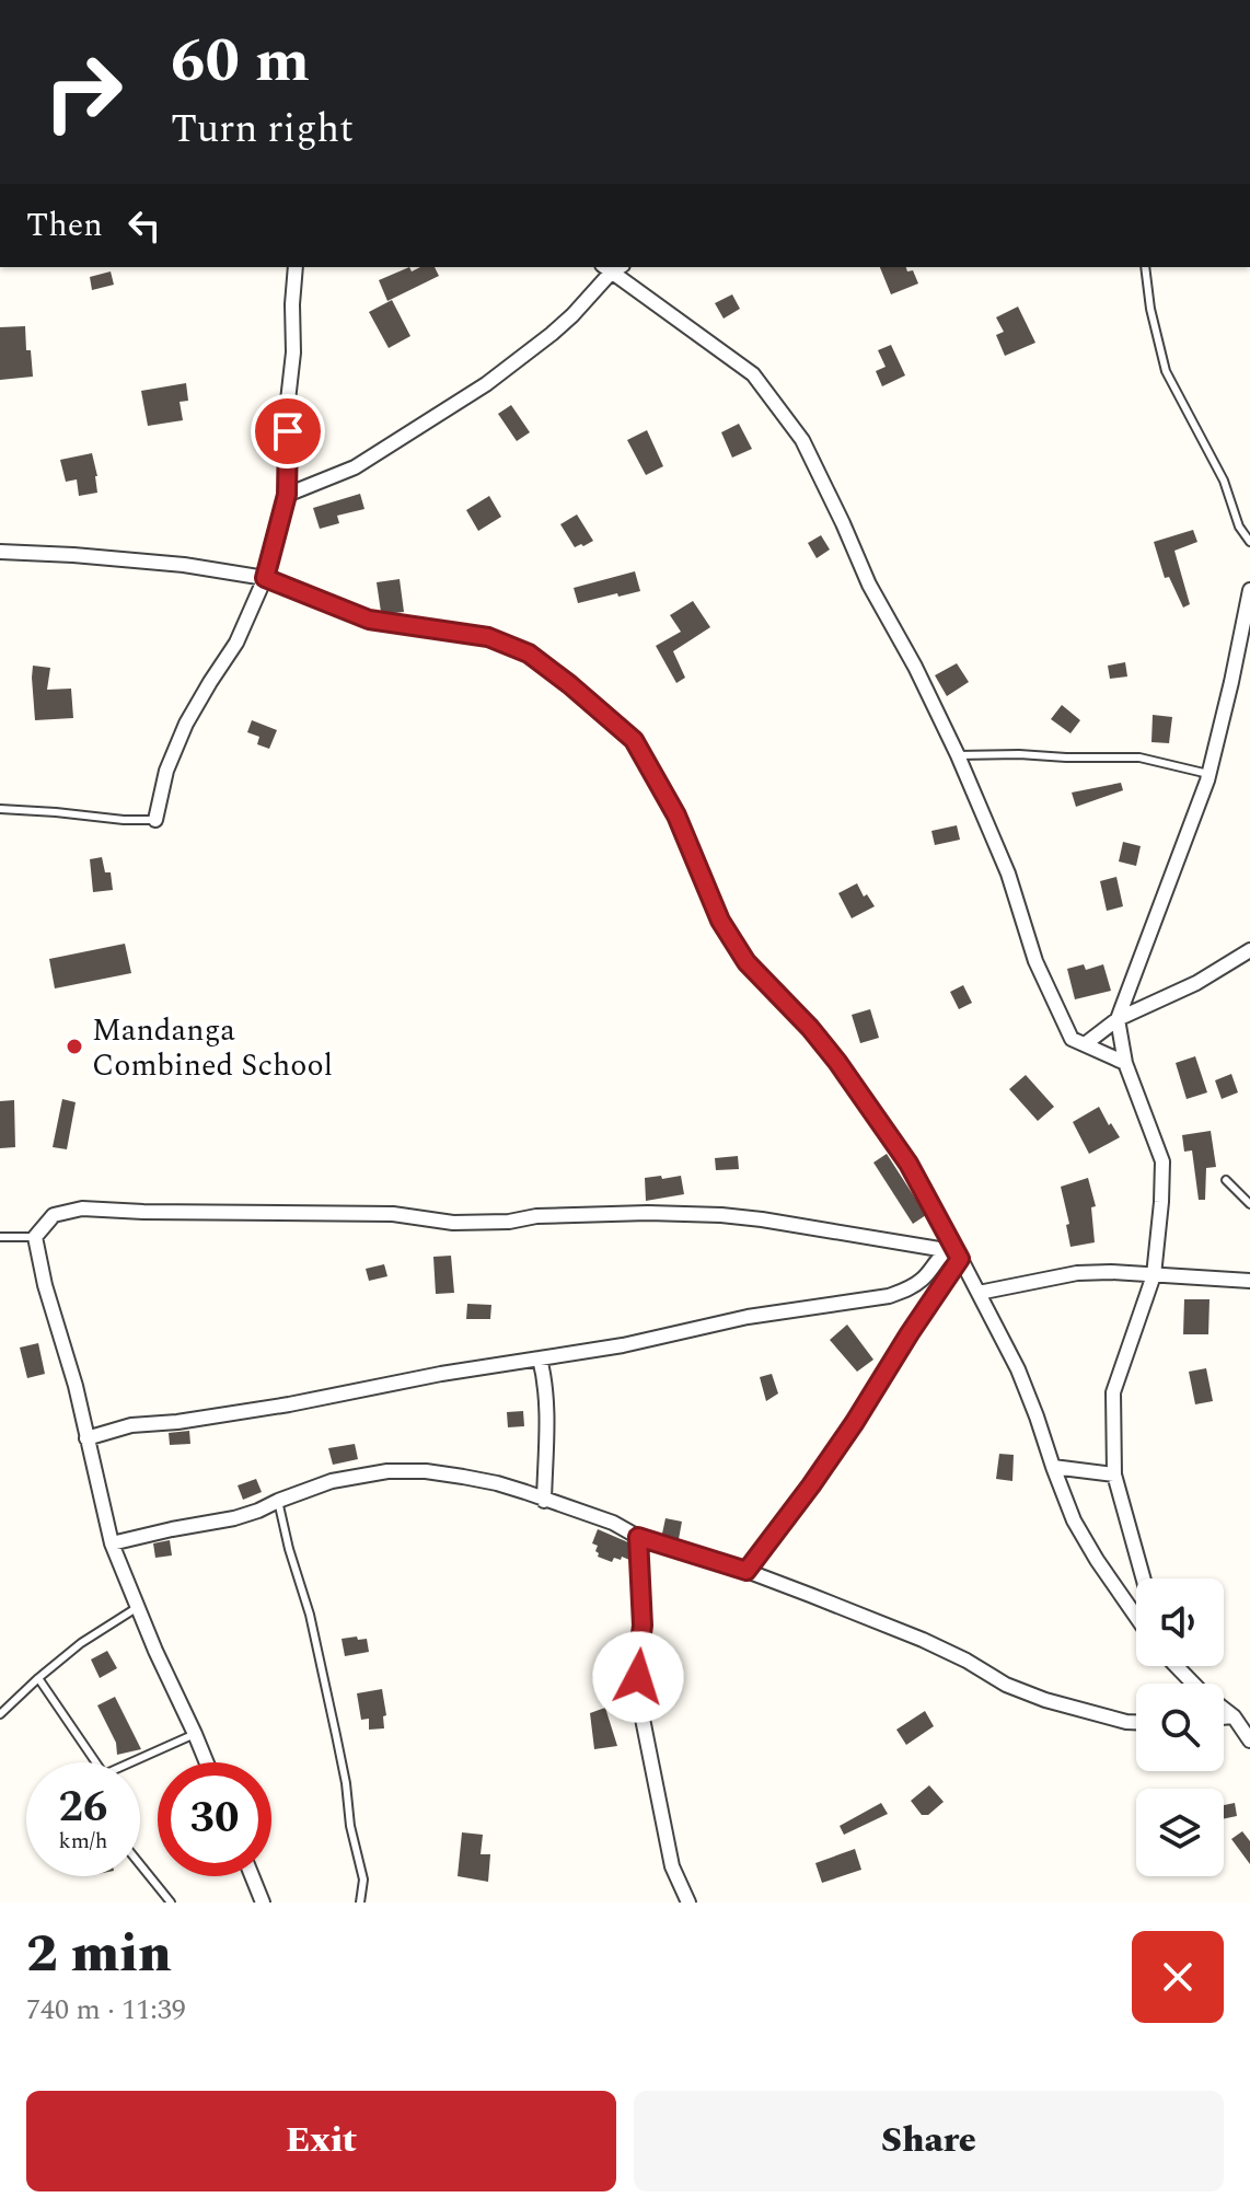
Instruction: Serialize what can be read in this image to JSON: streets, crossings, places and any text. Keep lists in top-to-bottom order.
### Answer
{
  "places": ["Mandanga Combined School"],
  "page": {
    "turn": ["60 m", "Turn right"],
    "then": "Then",
    "speed": "26 km/h",
    "limit": "30",
    "heading": ["2 min", "740 m · 11:39"],
    "buttons": ["Exit", "Share"]
  }
}
